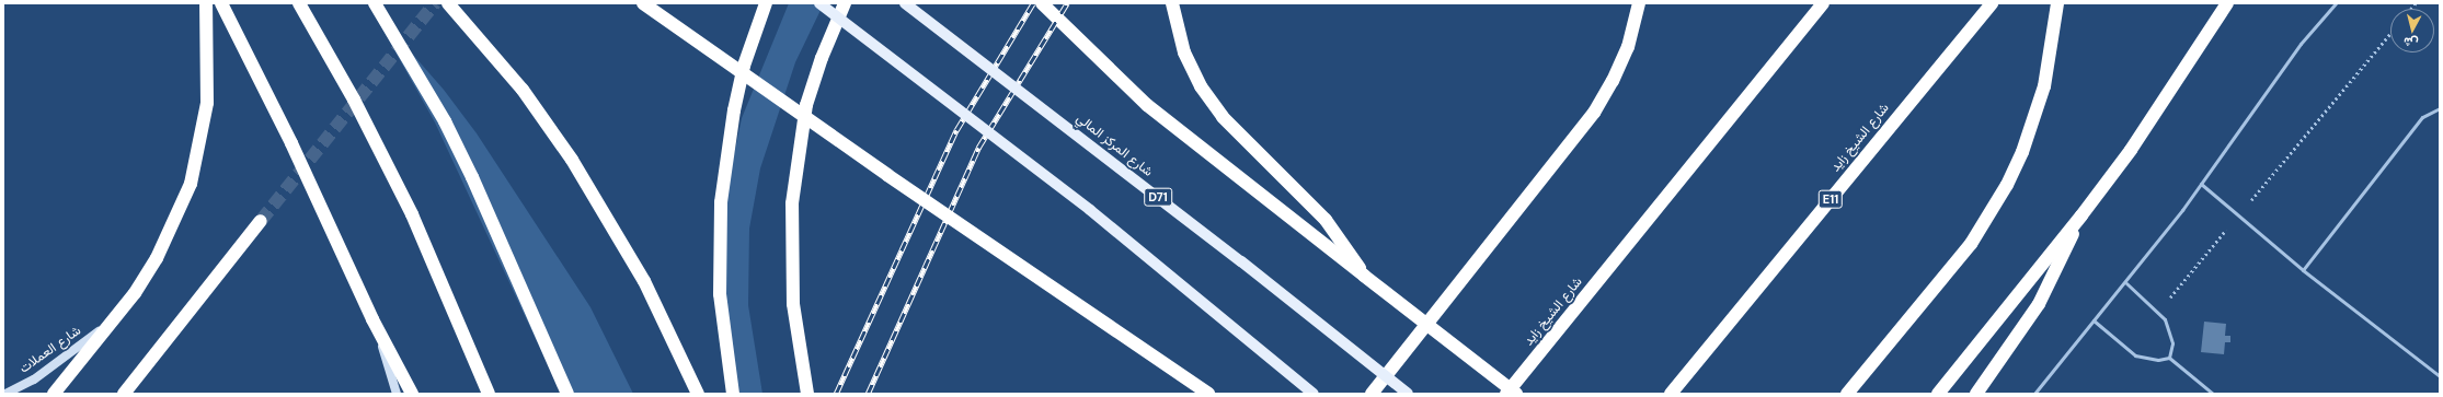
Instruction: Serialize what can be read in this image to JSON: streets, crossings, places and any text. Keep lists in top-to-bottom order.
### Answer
{
  "streets": {
    "highway": ["شارع الشيخ زايد", "E11"],
    "main road": ["شارع المركز المالي", "D71"],
    "street": ["شارع العملات"]
  },
  "north": "bottom"
}
